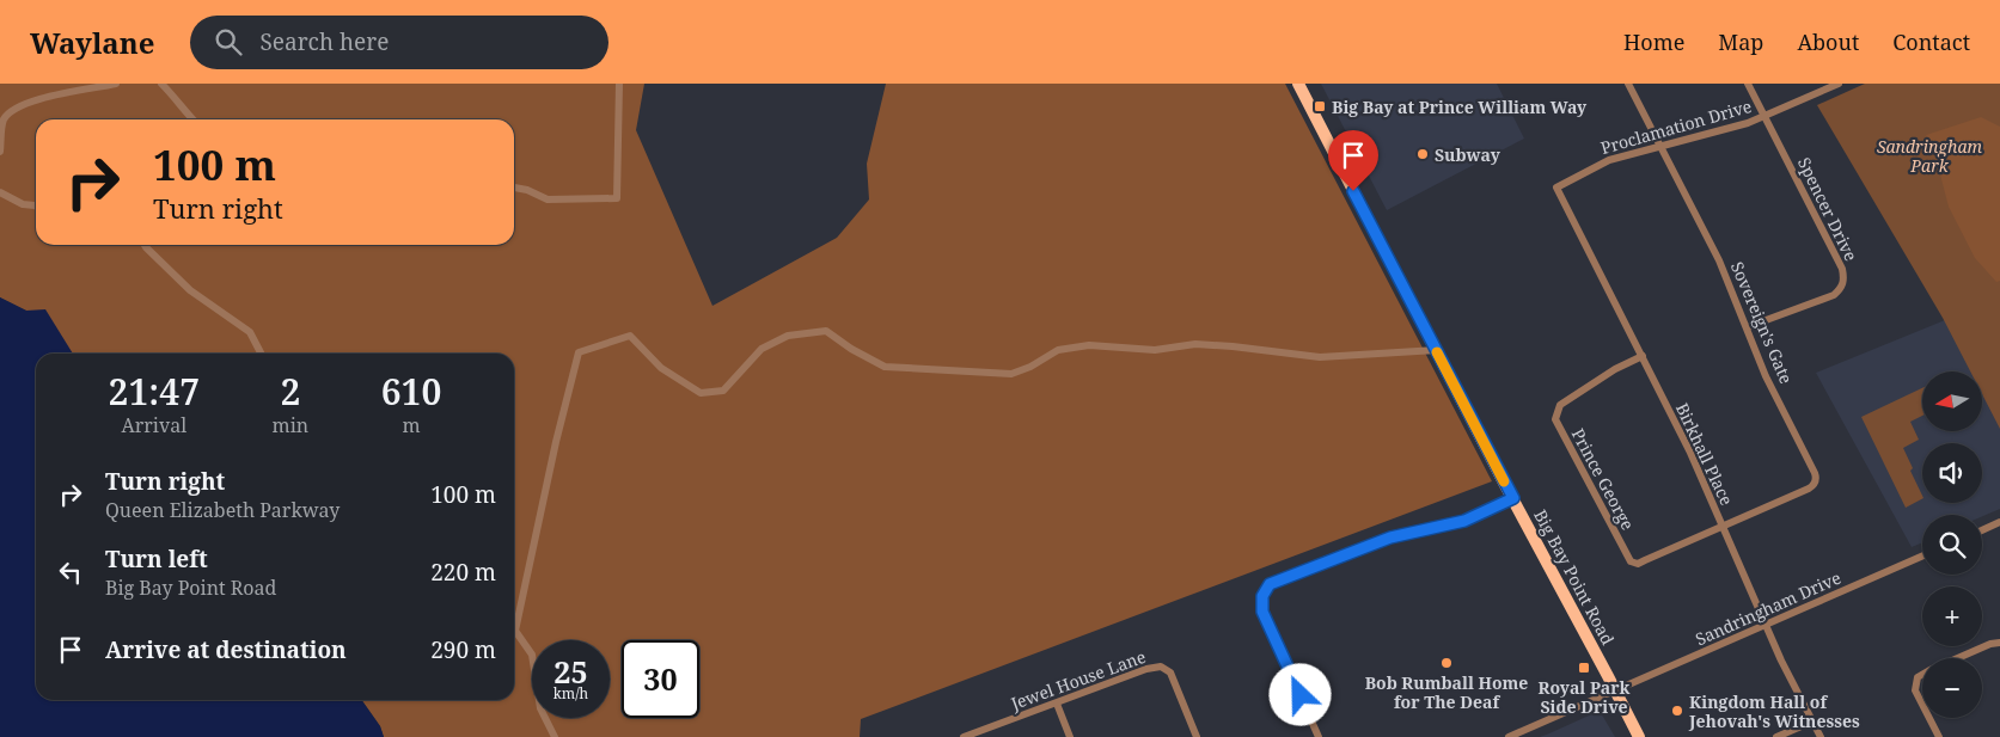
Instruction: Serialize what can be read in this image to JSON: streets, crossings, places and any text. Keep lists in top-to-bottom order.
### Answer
{
  "streets": {
    "main road": ["Big Bay Point Road"],
    "street": [
      "Proclamation Drive",
      "Spencer Drive",
      "Sovereign's Gate",
      "Birkhall Place",
      "Prince George",
      "Sandringham Drive",
      "Jewel House Lane"
    ]
  },
  "crossings": [
    ["Proclamation Drive", "Spencer Drive"],
    ["Proclamation Drive", "Sovereign's Gate"],
    ["Proclamation Drive", "Birkhall Place"],
    ["Spencer Drive", "Sovereign's Gate"],
    ["Sovereign's Gate", "Birkhall Place"],
    ["Sovereign's Gate", "Prince George"],
    ["Birkhall Place", "Prince George"],
    ["Birkhall Place", "Sandringham Drive"],
    ["Big Bay Point Road", "Sandringham Drive"]
  ],
  "parks": ["Sandringham Park"],
  "places": {
    "transit": ["Big Bay at Prince William Way", "Royal Park Side Drive"],
    "other": ["Subway", "Bob Rumball Home for The Deaf", "Kingdom Hall of Jehovah's Witnesses"]
  },
  "north": "left",
  "page": {
    "header": "Waylane",
    "search": "Search here",
    "nav": [
      "Home",
      "Map",
      "About",
      "Contact"
    ],
    "turn": ["100 m", "Turn right"],
    "eta": [
      "21:47",
      "Arrival",
      "2",
      "min",
      "610",
      "m"
    ],
    "map_buttons": ["+", "−"],
    "list": [
      {
        "name": "Turn right",
        "note": "Queen Elizabeth Parkway",
        "value": "100 m"
      },
      {
        "name": "Turn left",
        "note": "Big Bay Point Road",
        "value": "220 m"
      },
      {
        "name": "Arrive at destination",
        "value": "290 m"
      }
    ],
    "speed": "25 km/h",
    "limit": "30"
  }
}
